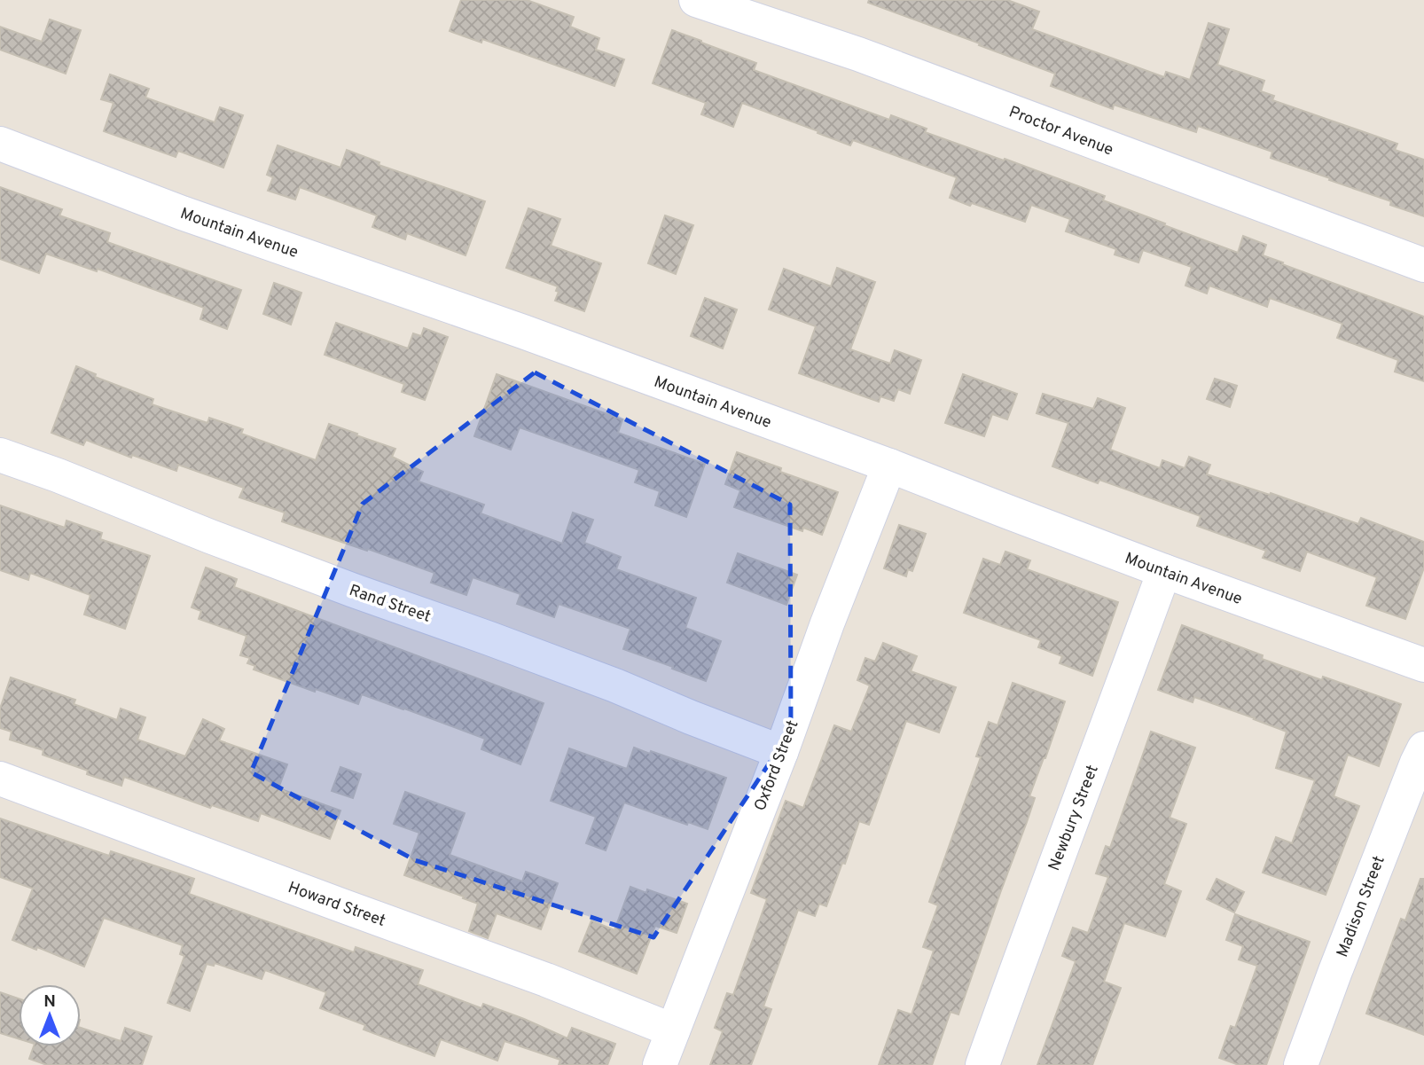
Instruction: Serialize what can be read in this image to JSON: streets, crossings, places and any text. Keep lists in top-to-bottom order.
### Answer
{
  "streets": {
    "street": [
      "Proctor Avenue",
      "Mountain Avenue",
      "Rand Street",
      "Oxford Street",
      "Newbury Street",
      "Howard Street",
      "Madison Street"
    ]
  },
  "crossings": [
    ["Mountain Avenue", "Oxford Street"],
    ["Mountain Avenue", "Newbury Street"],
    ["Rand Street", "Oxford Street"],
    ["Oxford Street", "Howard Street"]
  ],
  "north": "top"
}
